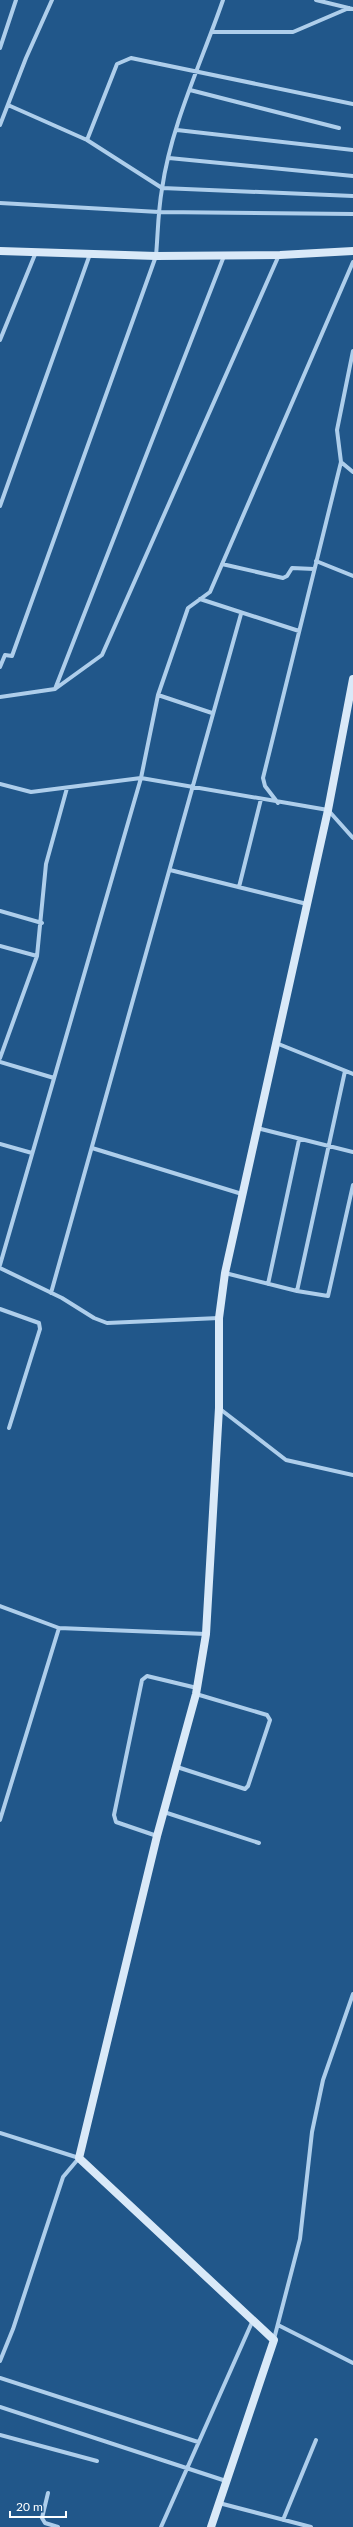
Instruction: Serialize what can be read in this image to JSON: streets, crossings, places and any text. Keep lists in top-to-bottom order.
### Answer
{
  "scale_bar": "20 m"
}
